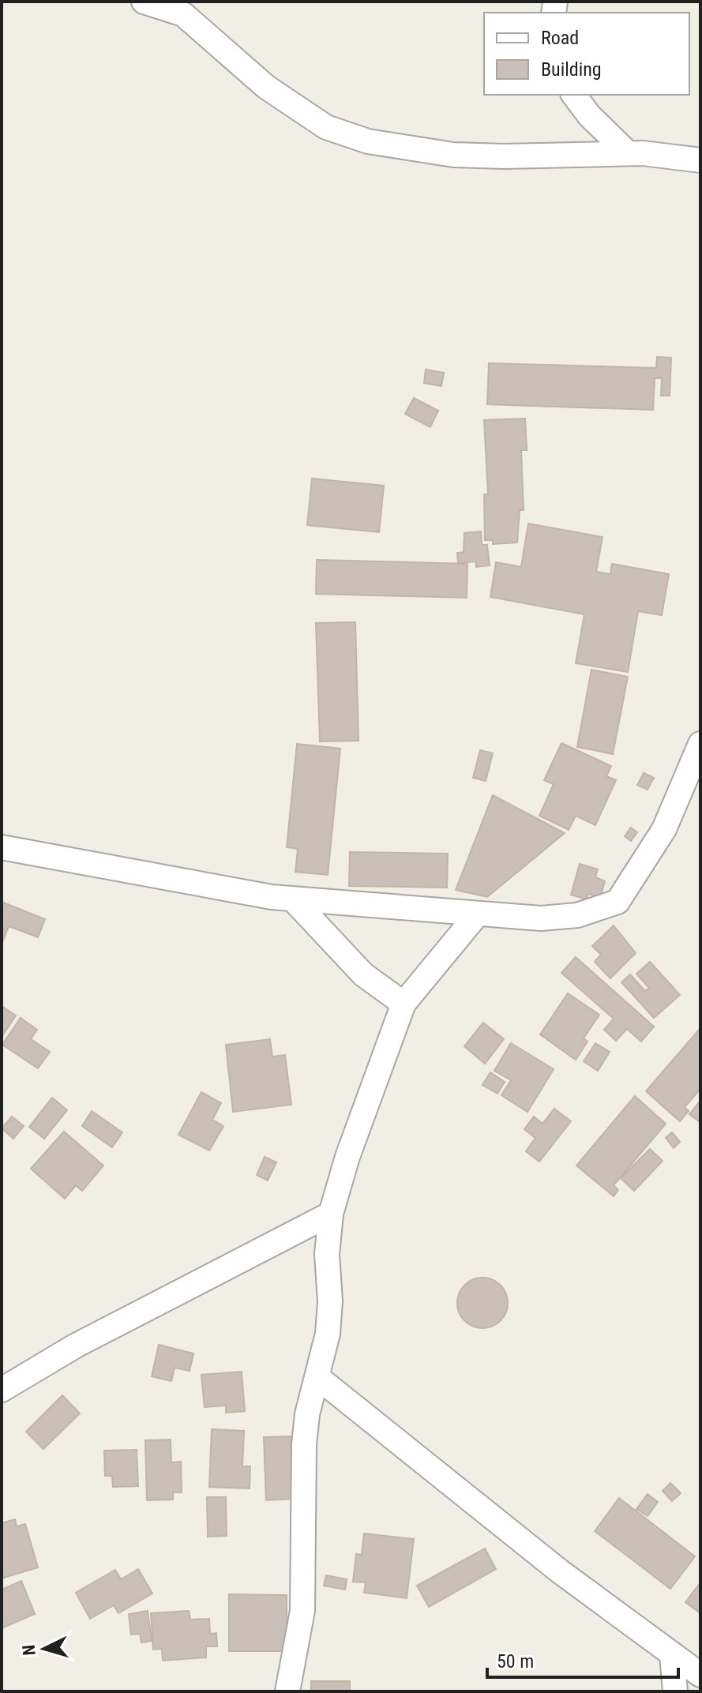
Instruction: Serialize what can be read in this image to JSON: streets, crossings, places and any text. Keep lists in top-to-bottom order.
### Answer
{
  "legend": ["Road", "Building"],
  "scale_bar": "50 m",
  "north": "left"
}
